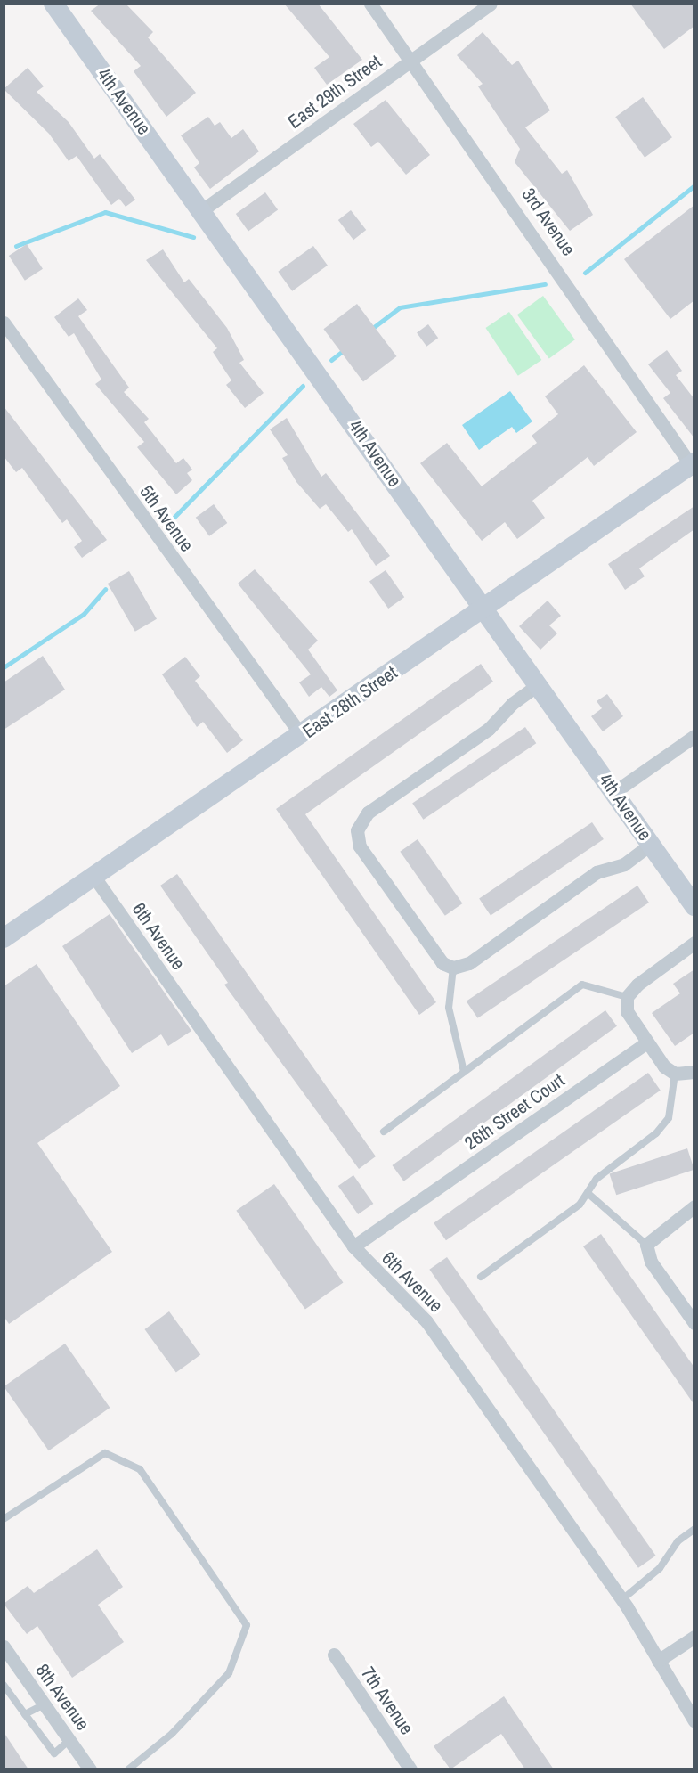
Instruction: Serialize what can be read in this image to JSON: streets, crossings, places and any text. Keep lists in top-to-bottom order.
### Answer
{
  "streets": {
    "main road": ["4th Avenue", "East 28th Street"],
    "street": [
      "East 29th Street",
      "3rd Avenue",
      "5th Avenue",
      "6th Avenue",
      "26th Street Court",
      "8th Avenue",
      "7th Avenue"
    ]
  },
  "crossings": [
    ["East 29th Street", "4th Avenue"],
    ["East 29th Street", "3rd Avenue"],
    ["4th Avenue", "East 28th Street"],
    ["3rd Avenue", "East 28th Street"],
    ["5th Avenue", "East 28th Street"],
    ["East 28th Street", "6th Avenue"],
    ["6th Avenue", "26th Street Court"]
  ]
}
